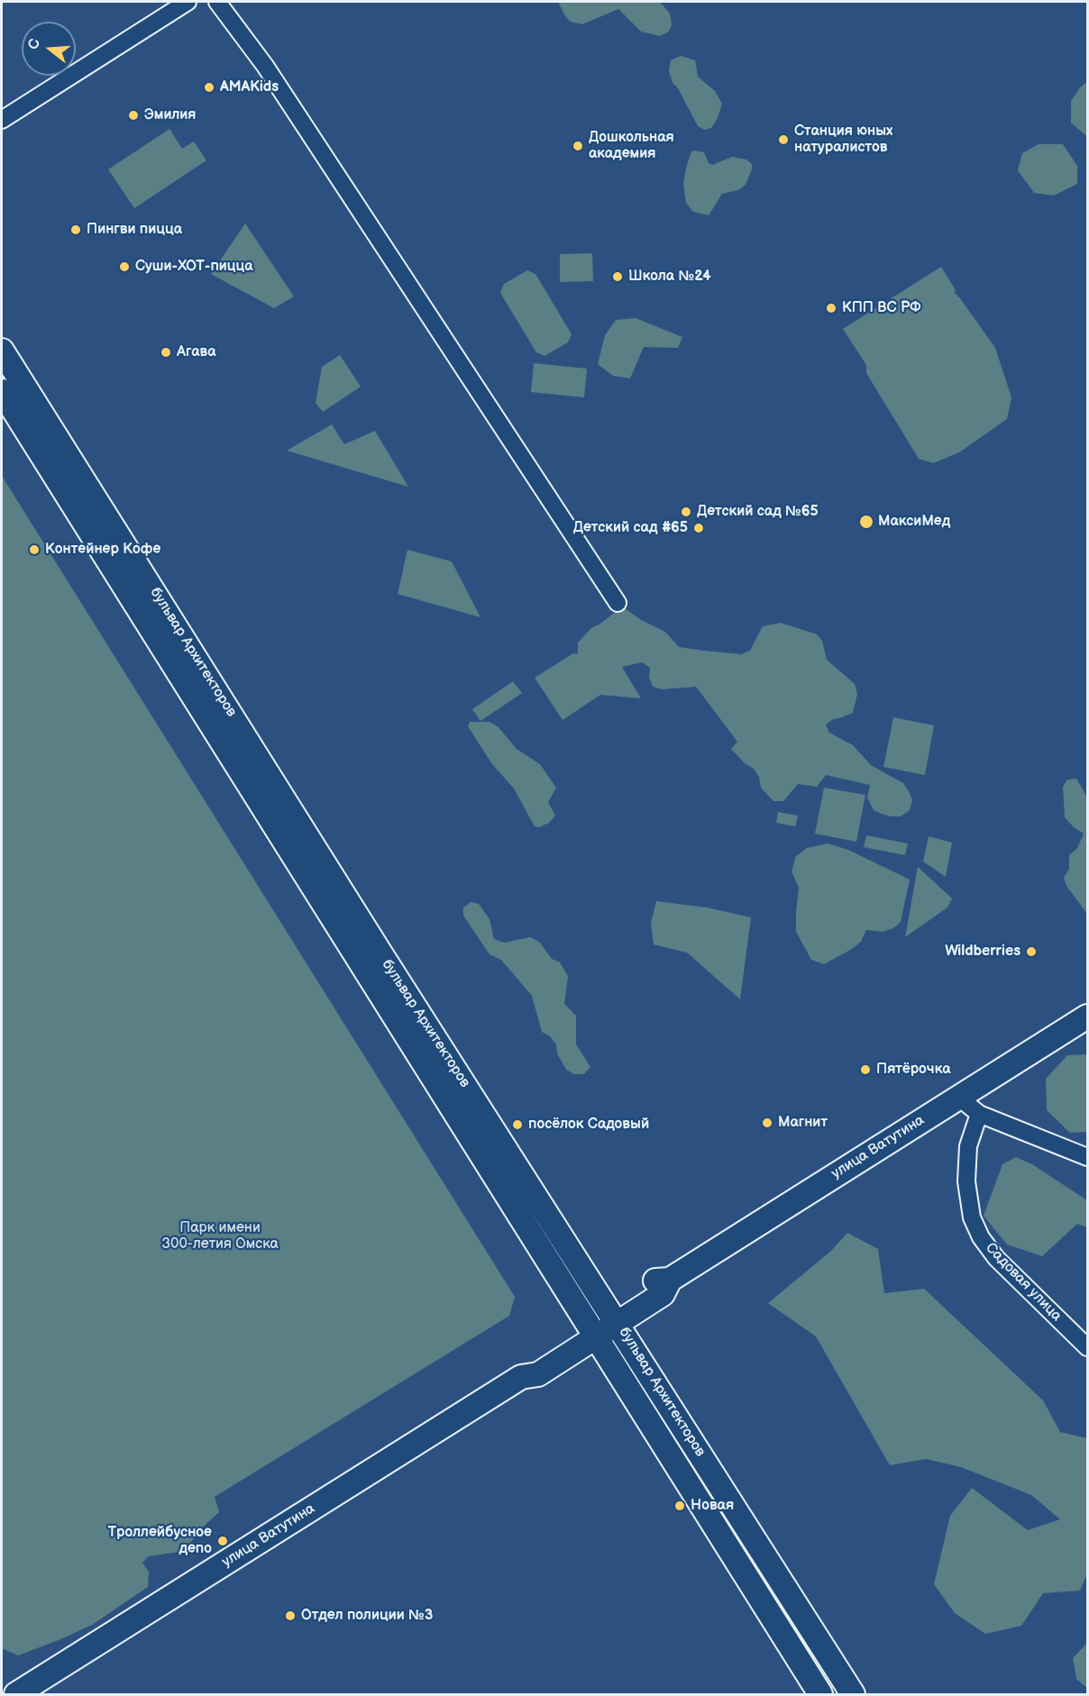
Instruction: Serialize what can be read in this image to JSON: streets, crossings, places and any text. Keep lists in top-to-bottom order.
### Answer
{
  "streets": {
    "main road": ["бульвар Архитекторов", "улица Ватутина"],
    "street": ["Садовая улица"]
  },
  "crossings": [
    ["бульвар Архитекторов", "улица Ватутина"]
  ],
  "parks": ["Парк имени 300-летия Омска"],
  "places": [
    "AMAKids",
    "Эмилия",
    "Станция юных натуралистов",
    "Дошкольная академия",
    "Пингви пицца",
    "Суши-ХОТ-пицца",
    "Школа №24",
    "КПП ВС РФ",
    "Агава",
    "Детский сад №65",
    "МаксиМед",
    "Детский сад #65",
    "Контейнер Кофе",
    "Wildberries",
    "Пятёрочка",
    "Магнит",
    "посёлок Садовый",
    "Новая",
    "Троллейбусное депо",
    "Отдел полиции №3"
  ],
  "north": "left"
}
